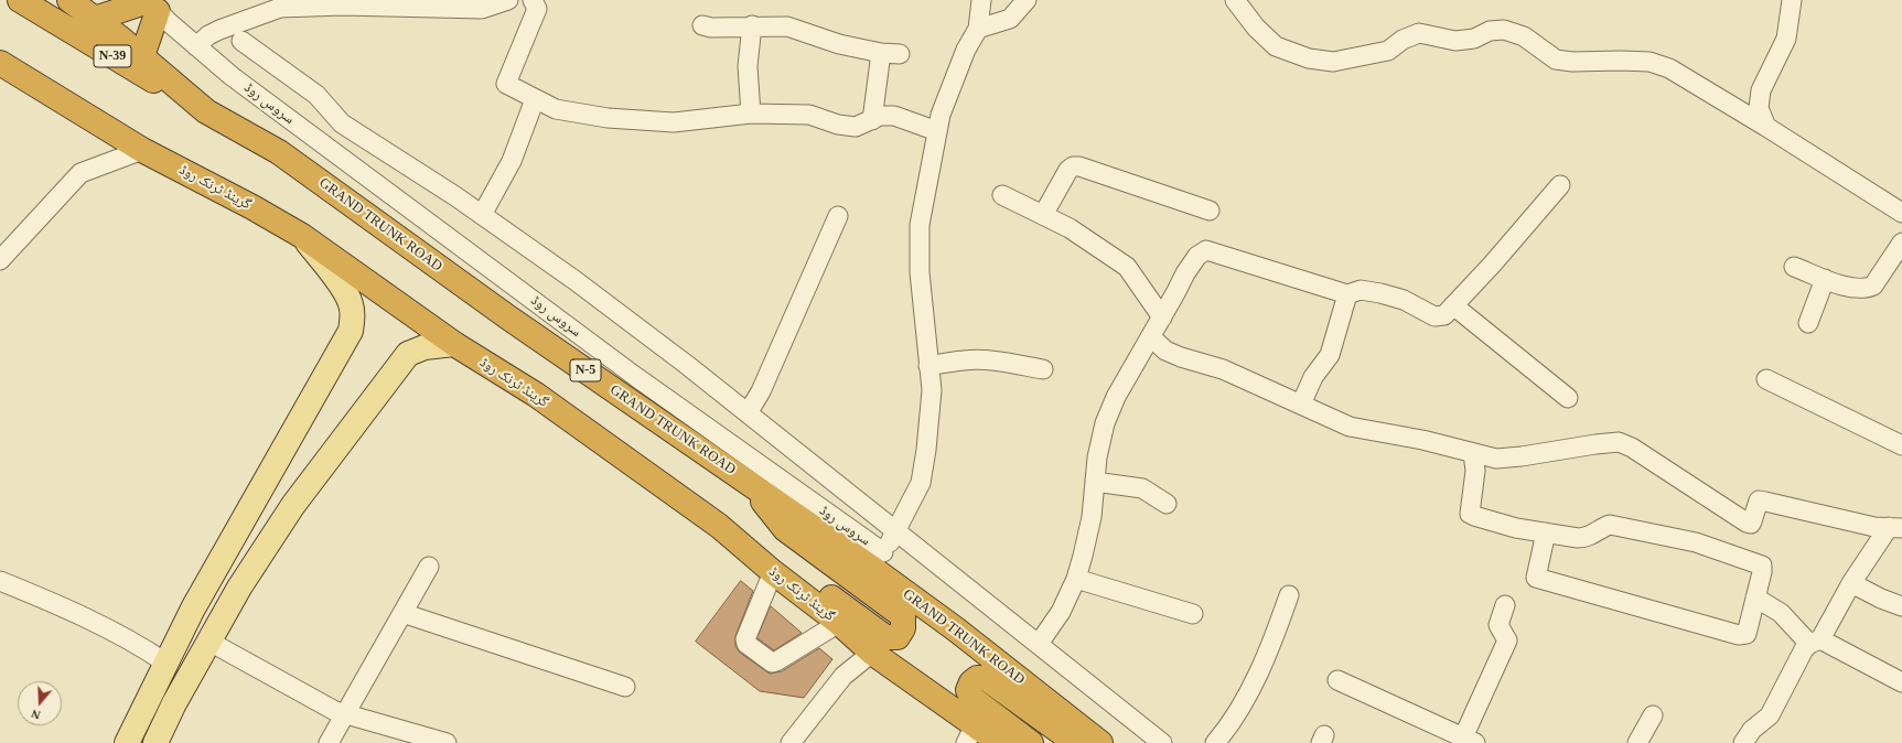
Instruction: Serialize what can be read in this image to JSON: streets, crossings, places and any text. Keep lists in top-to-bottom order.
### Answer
{
  "streets": {
    "highway": [
      "N-39",
      "گرینڈ ٹرنک روڈ",
      "GRAND TRUNK ROAD",
      "N-5"
    ],
    "street": ["سروس روڈ"]
  },
  "crossings": [
    ["N-39", "GRAND TRUNK ROAD"],
    ["سروس روڈ", "GRAND TRUNK ROAD"]
  ],
  "north": "bottom"
}
